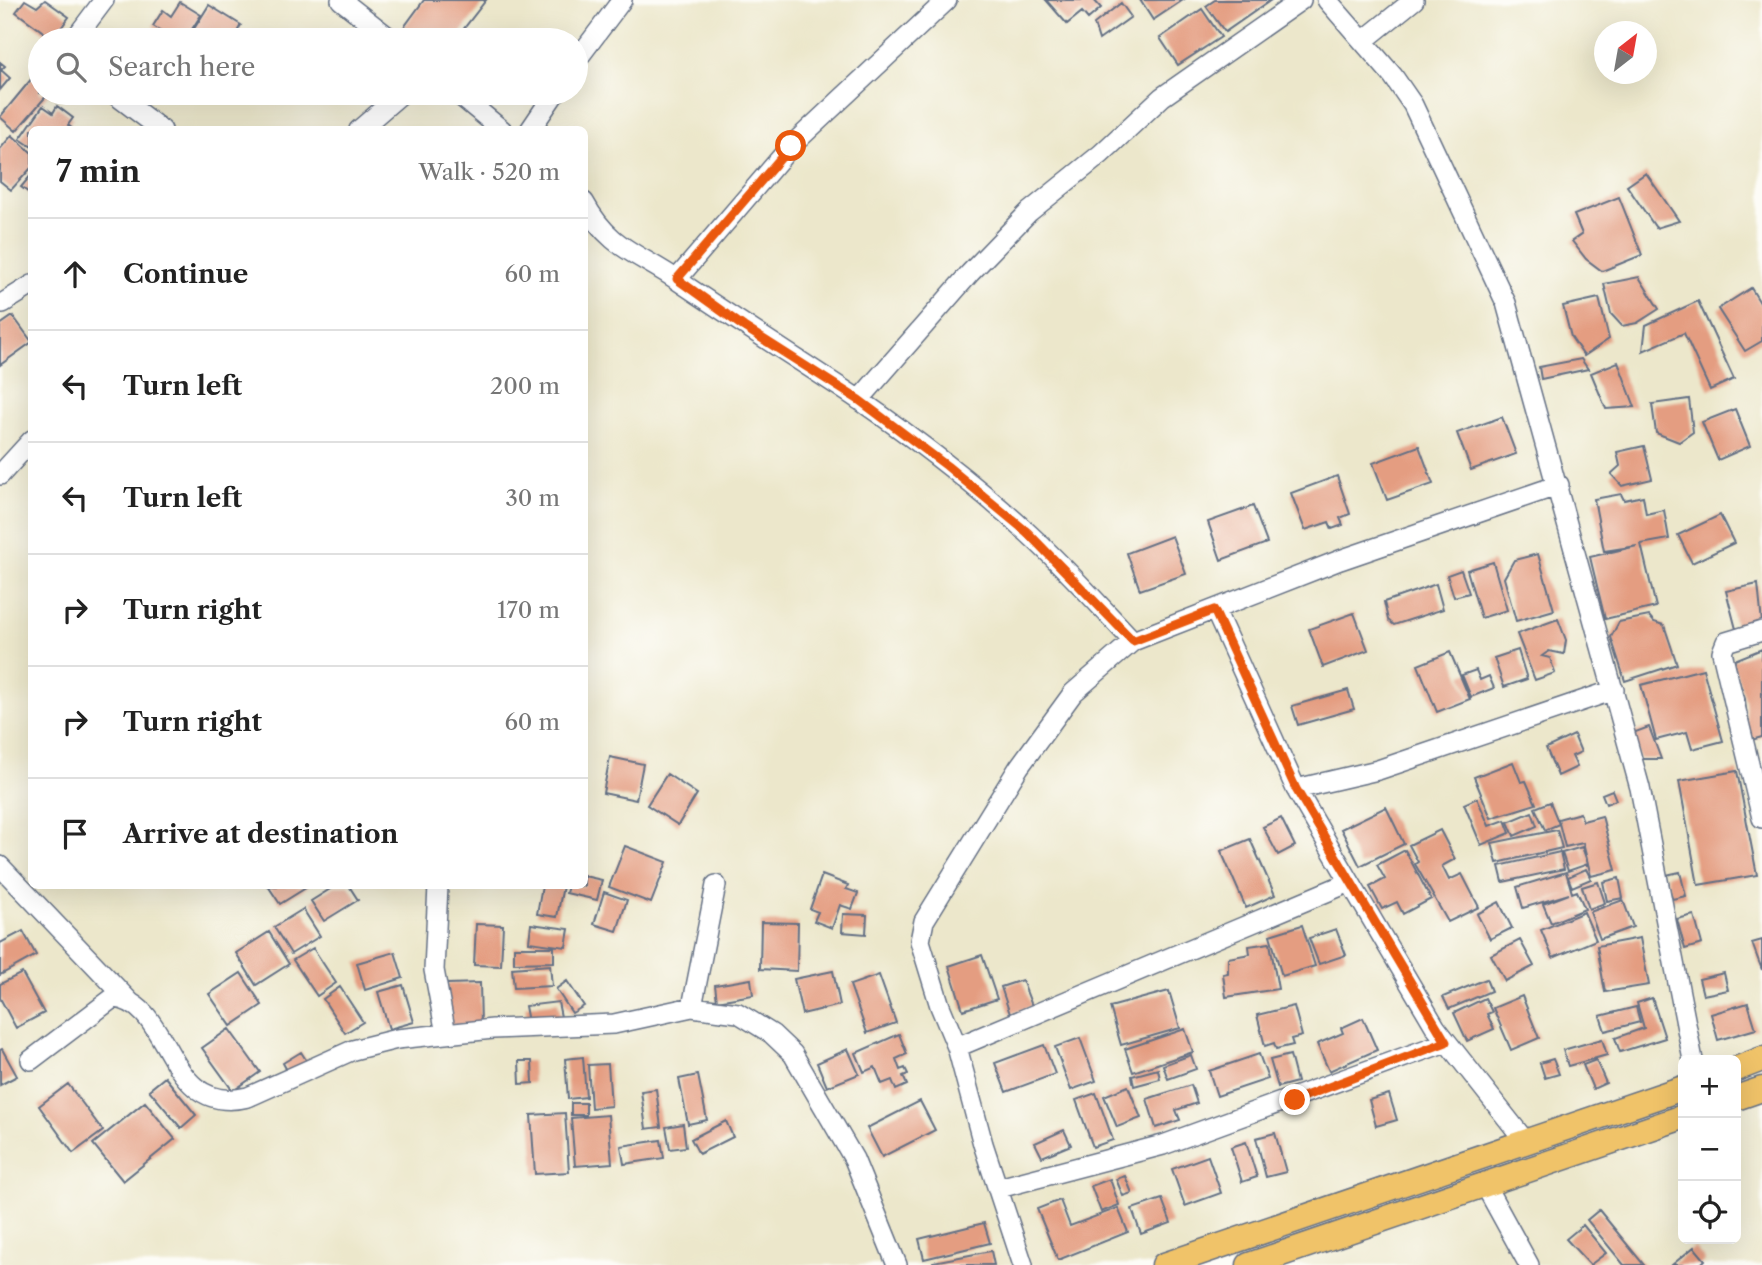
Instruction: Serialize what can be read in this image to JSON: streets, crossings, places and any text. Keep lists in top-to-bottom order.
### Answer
{
  "north": "top right",
  "page": {
    "search": "Search here",
    "heading": ["7 min", "Walk · 520 m"],
    "list": [
      ["Continue", "60 m"],
      ["Turn left", "200 m"],
      ["Turn left", "30 m"],
      ["Turn right", "170 m"],
      ["Turn right", "60 m"],
      "Arrive at destination"
    ],
    "map_buttons": ["+", "−"]
  }
}
